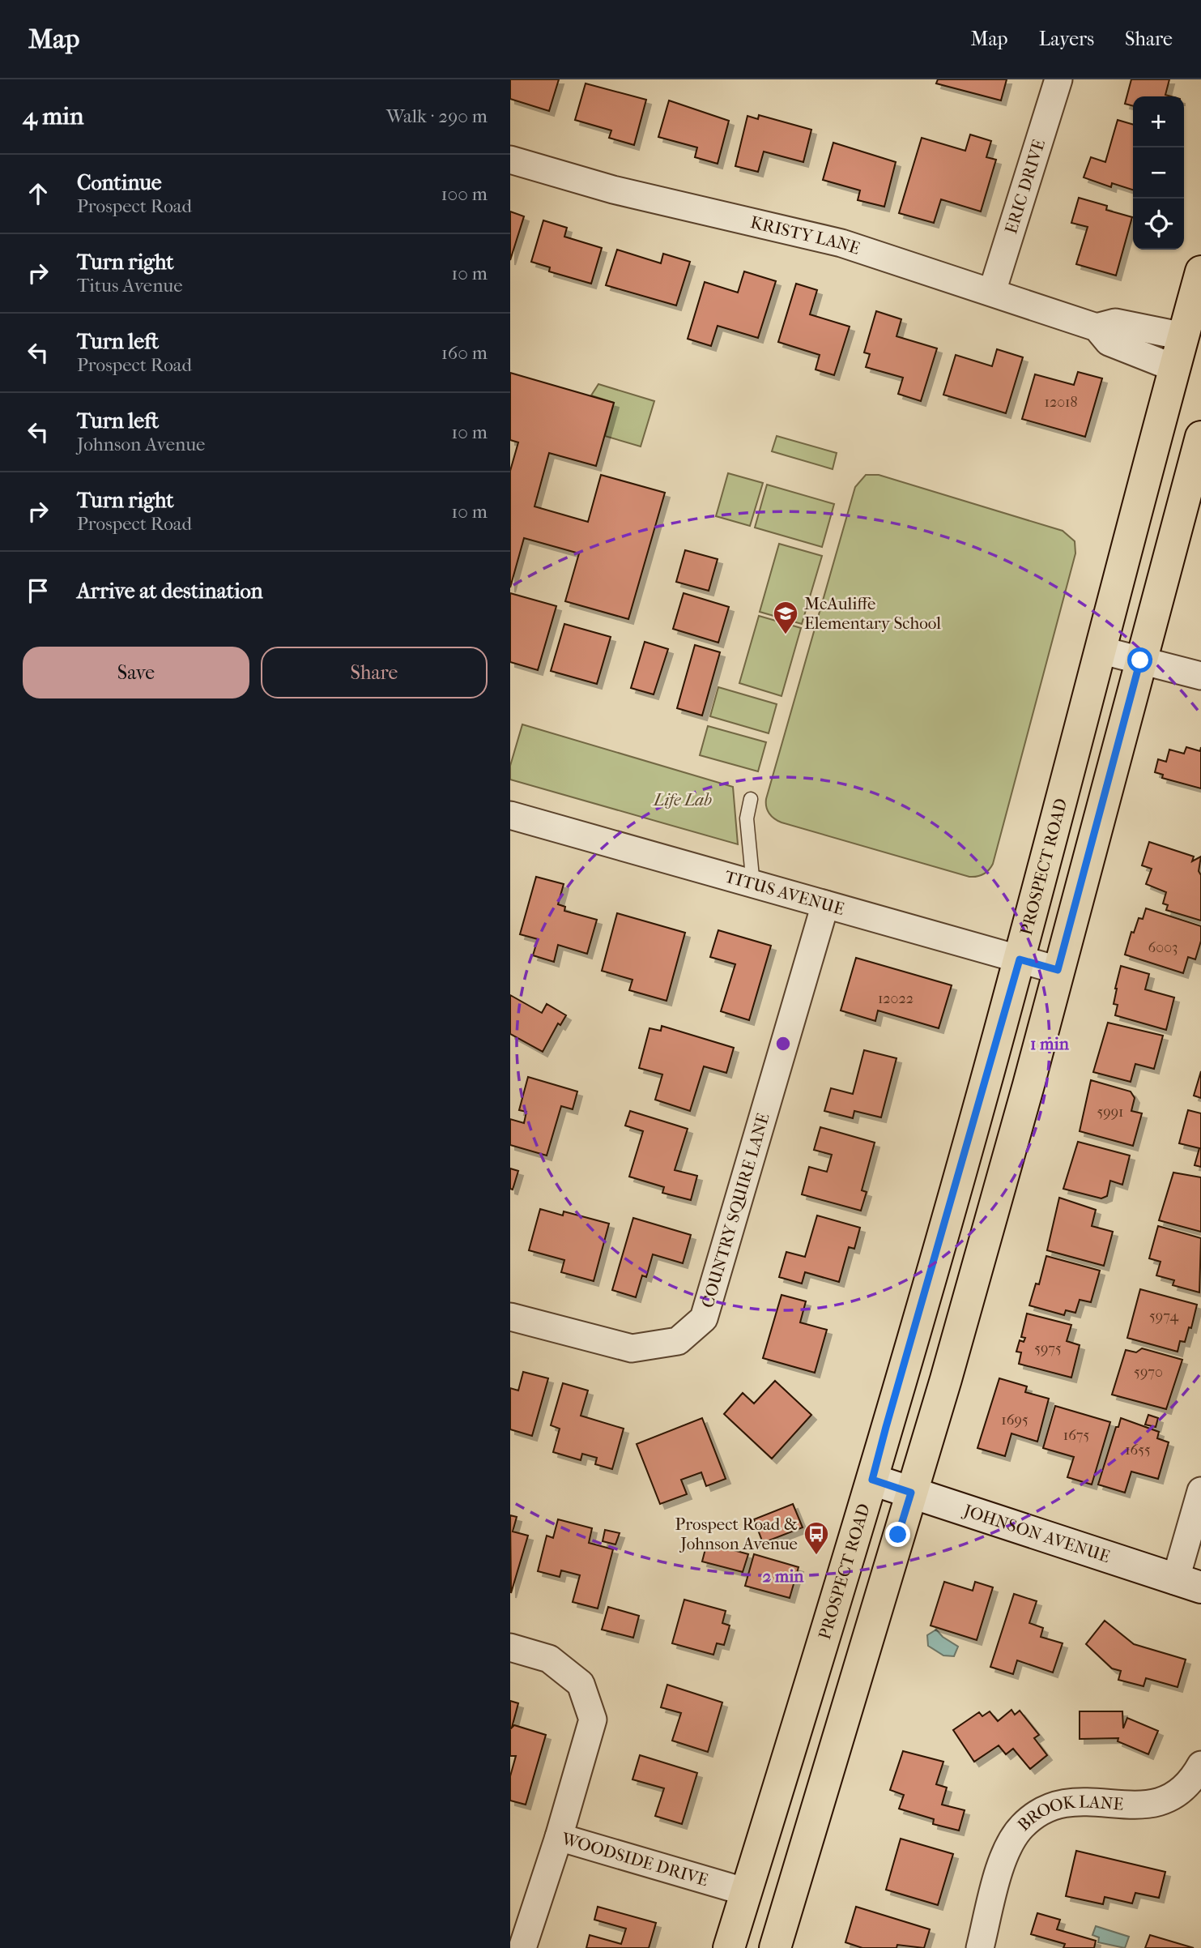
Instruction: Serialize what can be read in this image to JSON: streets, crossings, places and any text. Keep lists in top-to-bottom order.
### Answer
{
  "streets": {
    "main road": ["PROSPECT ROAD"],
    "street": [
      "ERIC DRIVE",
      "KRISTY LANE",
      "TITUS AVENUE",
      "COUNTRY SQUIRE LANE",
      "JOHNSON AVENUE",
      "BROOK LANE",
      "WOODSIDE DRIVE"
    ]
  },
  "crossings": [
    ["ERIC DRIVE", "KRISTY LANE"],
    ["KRISTY LANE", "PROSPECT ROAD"],
    ["PROSPECT ROAD", "TITUS AVENUE"],
    ["PROSPECT ROAD", "JOHNSON AVENUE"],
    ["PROSPECT ROAD", "WOODSIDE DRIVE"],
    ["TITUS AVENUE", "COUNTRY SQUIRE LANE"]
  ],
  "parks": ["Life Lab"],
  "places": {
    "school or university": ["McAuliffe Elementary School"],
    "bus stop": ["Prospect Road & Johnson Avenue"]
  },
  "house_numbers": [
    "12018",
    "6003",
    "12022",
    "5991",
    "5974",
    "5975",
    "5970",
    "1695",
    "1675",
    "1655"
  ],
  "page": {
    "header": "Map",
    "nav": ["Map", "Layers", "Share"],
    "heading": ["4 min", "Walk · 290 m"],
    "map_buttons": ["+", "−"],
    "list": [
      ["Continue", "Prospect Road", "100 m"],
      ["Turn right", "Titus Avenue", "10 m"],
      ["Turn left", "Prospect Road", "160 m"],
      ["Turn left", "Johnson Avenue", "10 m"],
      ["Turn right", "Prospect Road", "10 m"],
      "Arrive at destination"
    ],
    "buttons": ["Save", "Share"]
  },
  "rings": ["1 min", "2 min"]
}
